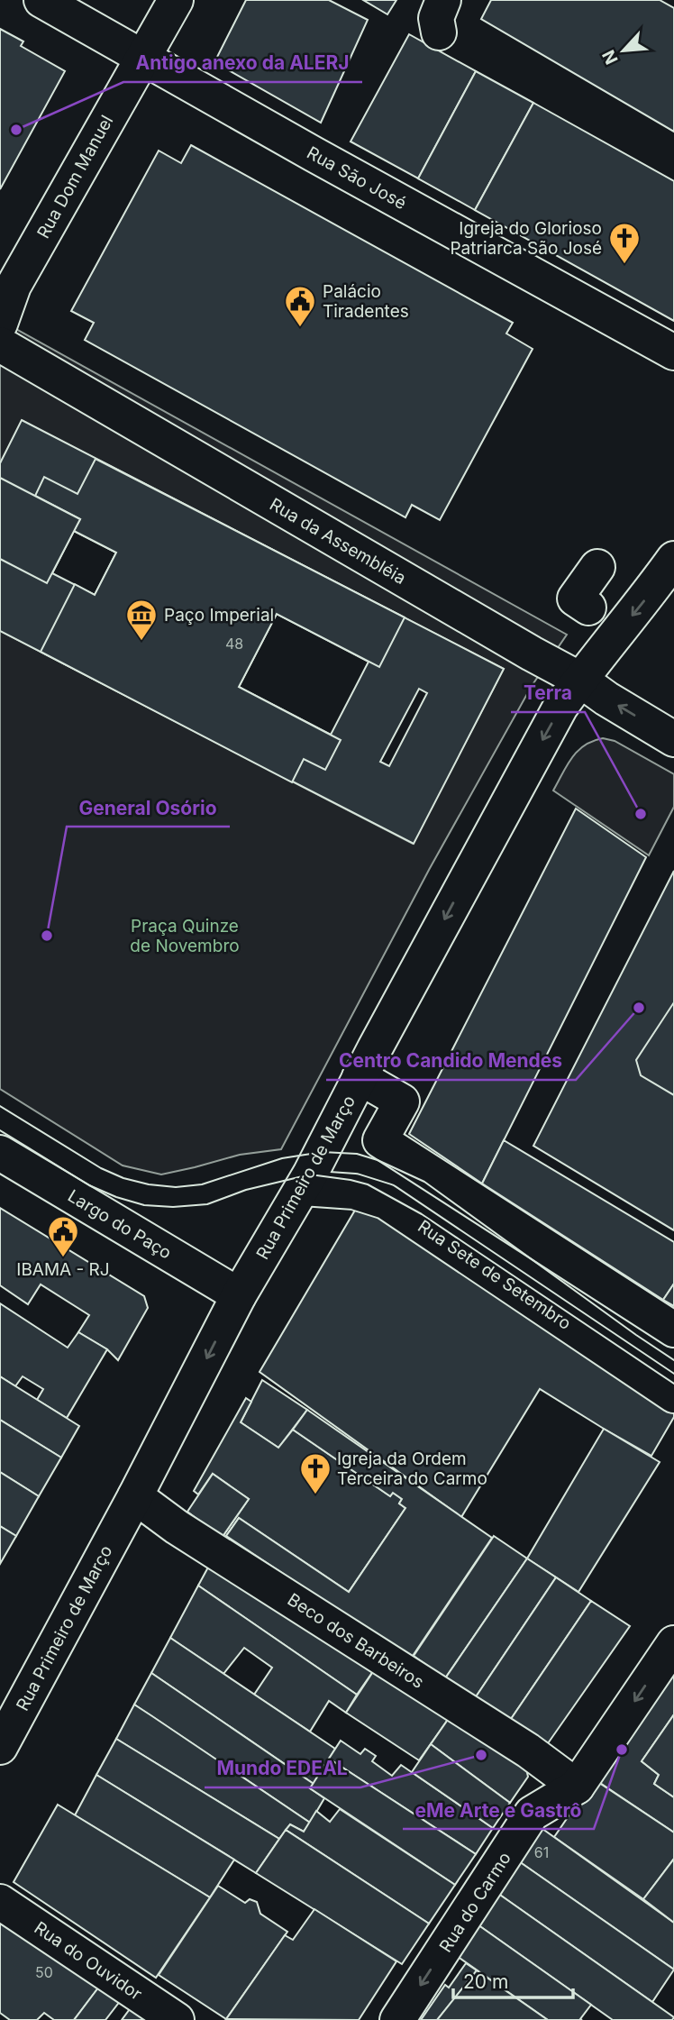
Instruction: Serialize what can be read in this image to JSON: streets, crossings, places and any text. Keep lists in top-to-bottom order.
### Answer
{
  "streets": {
    "street": [
      "Rua Dom Manuel",
      "Rua São José",
      "Rua da Assembléia",
      "Rua Primeiro de Março",
      "Largo do Paço",
      "Rua Sete de Setembro",
      "Beco dos Barbeiros",
      "Rua do Carmo",
      "Rua do Ouvidor"
    ]
  },
  "crossings": [
    ["Rua Dom Manuel", "Rua São José"],
    ["Rua da Assembléia", "Rua Primeiro de Março"],
    ["Rua Primeiro de Março", "Largo do Paço"],
    ["Rua Primeiro de Março", "Rua Sete de Setembro"],
    ["Rua Primeiro de Março", "Beco dos Barbeiros"],
    ["Beco dos Barbeiros", "Rua do Carmo"]
  ],
  "one_way": ["Rua Primeiro de Março", "Rua do Carmo"],
  "parks": ["Praça Quinze de Novembro"],
  "places": {
    "other": [
      "Antigo anexo da ALERJ",
      "Terra",
      "General Osório",
      "Centro Candido Mendes",
      "eMe Arte e Gastrô",
      "Mundo EDEAL"
    ],
    "church": ["Igreja do Glorioso Patriarca São José", "Igreja da Ordem Terceira do Carmo"],
    "public building": ["Palácio Tiradentes", "IBAMA - RJ"],
    "museum": ["Paço Imperial"]
  },
  "house_numbers": ["48", "61", "50"],
  "scale_bar": "20 m",
  "north": "bottom left"
}
